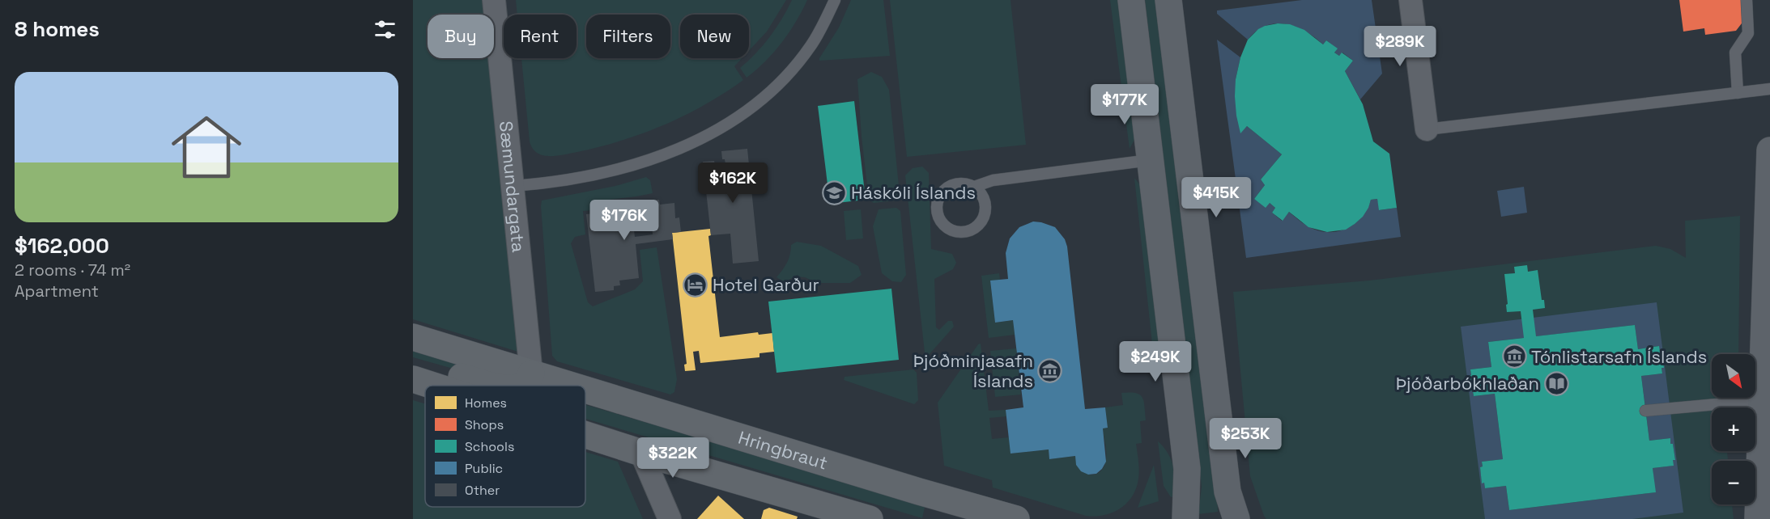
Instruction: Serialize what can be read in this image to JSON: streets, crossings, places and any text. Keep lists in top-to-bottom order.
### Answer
{
  "streets": {
    "main road": ["Hringbraut"],
    "street": ["Sæmundargata"]
  },
  "crossings": [
    ["Sæmundargata", "Hringbraut"]
  ],
  "places": {
    "school or university": ["Háskóli Íslands"],
    "hotel": ["Hotel Garður"],
    "museum": ["Tónlistarsafn Íslands", "Þjóðminjasafn Íslands"],
    "library": ["Þjóðarbókhlaðan"]
  },
  "legend": [
    "Homes",
    "Shops",
    "Schools",
    "Public",
    "Other"
  ],
  "north": "bottom right",
  "page": {
    "heading": "8 homes",
    "chip": [
      "Buy",
      "Rent",
      "Filters",
      "New"
    ],
    "price": [
      "$289K",
      "$177K",
      "$162K",
      "$415K",
      "$176K",
      "$249K",
      "$253K",
      "$322K"
    ],
    "list": [
      {
        "name": "$162,000",
        "note": "2 rooms · 74 m² · Apartment"
      }
    ],
    "map_buttons": ["+", "−"]
  }
}
